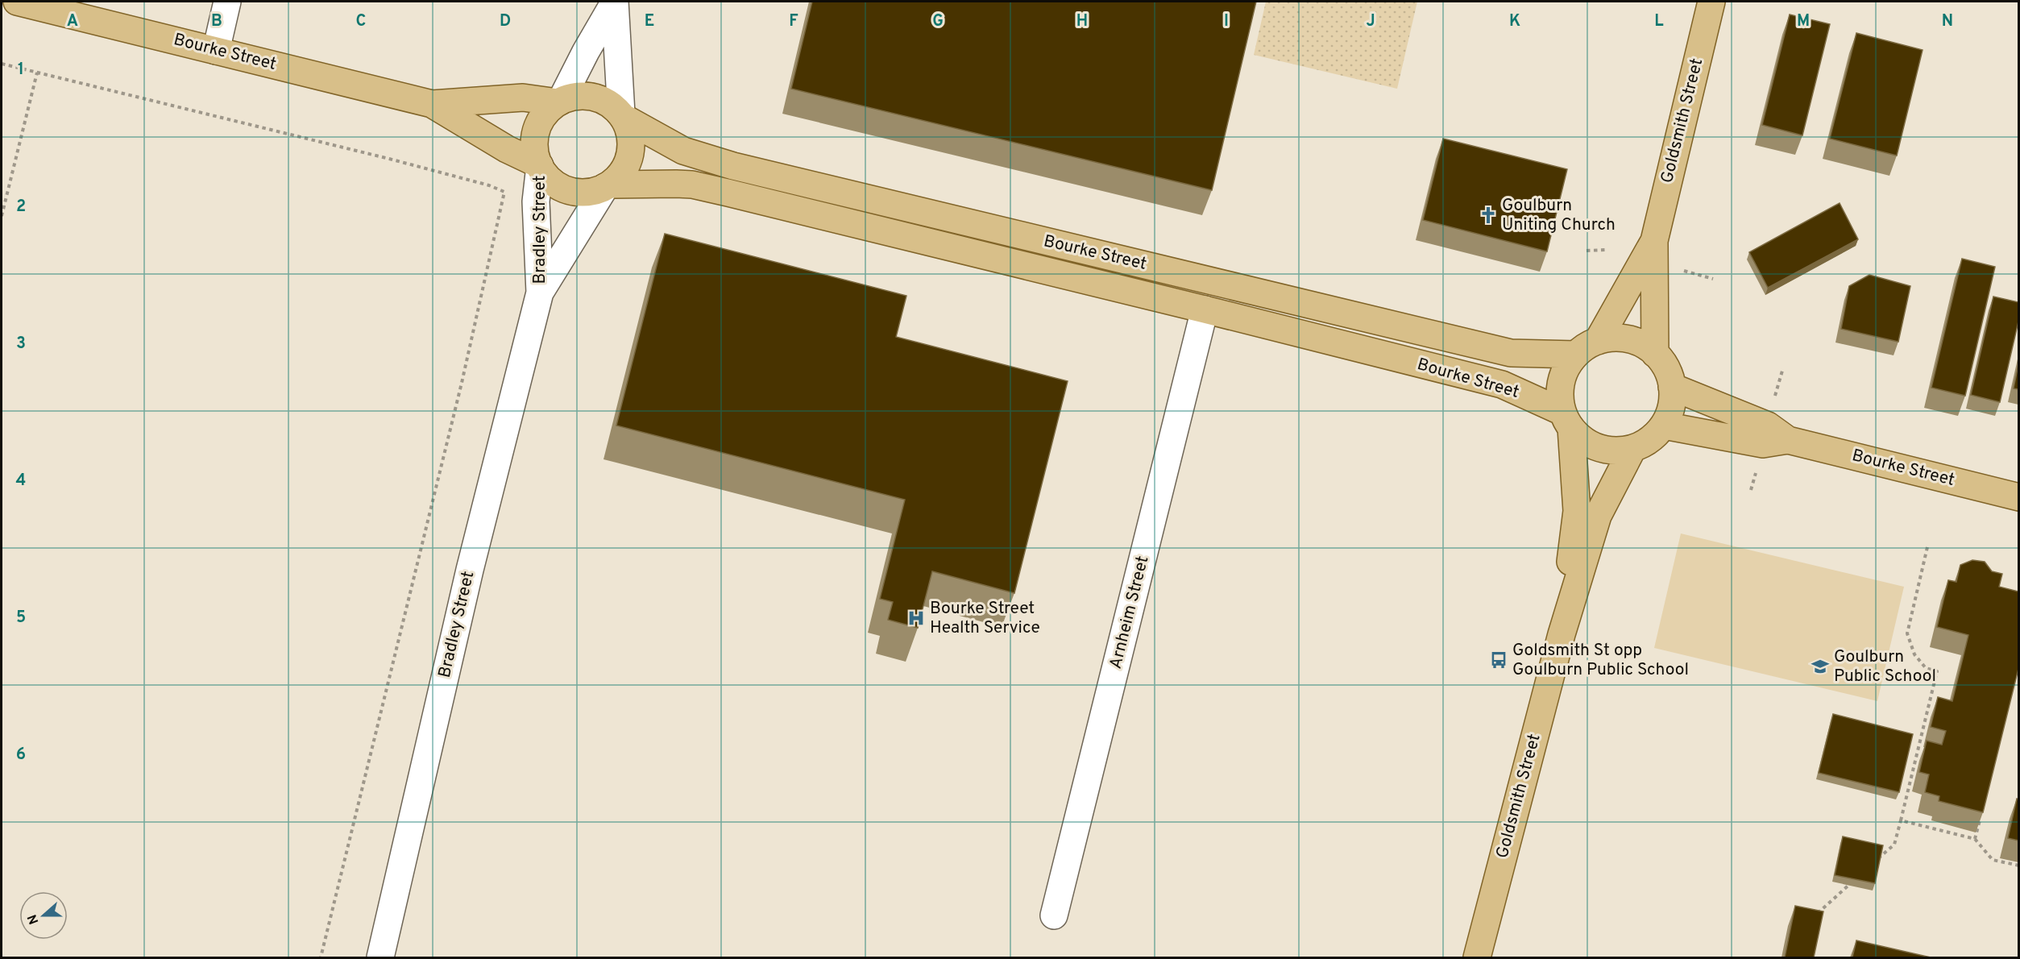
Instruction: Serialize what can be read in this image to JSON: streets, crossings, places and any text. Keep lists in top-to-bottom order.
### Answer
{
  "streets": {
    "main road": ["Bourke Street", "Goldsmith Street"],
    "street": ["Bradley Street", "Arnheim Street"]
  },
  "crossings": [
    ["Bourke Street", "Goldsmith Street"],
    ["Bourke Street", "Bradley Street"],
    ["Bourke Street", "Arnheim Street"]
  ],
  "places": {
    "church": ["Goulburn Uniting Church"],
    "hospital": ["Bourke Street Health Service"],
    "bus stop": ["Goldsmith St opp Goulburn Public School"],
    "school or university": ["Goulburn Public School"]
  },
  "north": "left",
  "grid": {
    "columns": [
      "A",
      "B",
      "C",
      "D",
      "E",
      "F",
      "G",
      "H",
      "I",
      "J",
      "K",
      "L",
      "M",
      "N"
    ],
    "rows": [
      "1",
      "2",
      "3",
      "4",
      "5",
      "6"
    ]
  }
}
